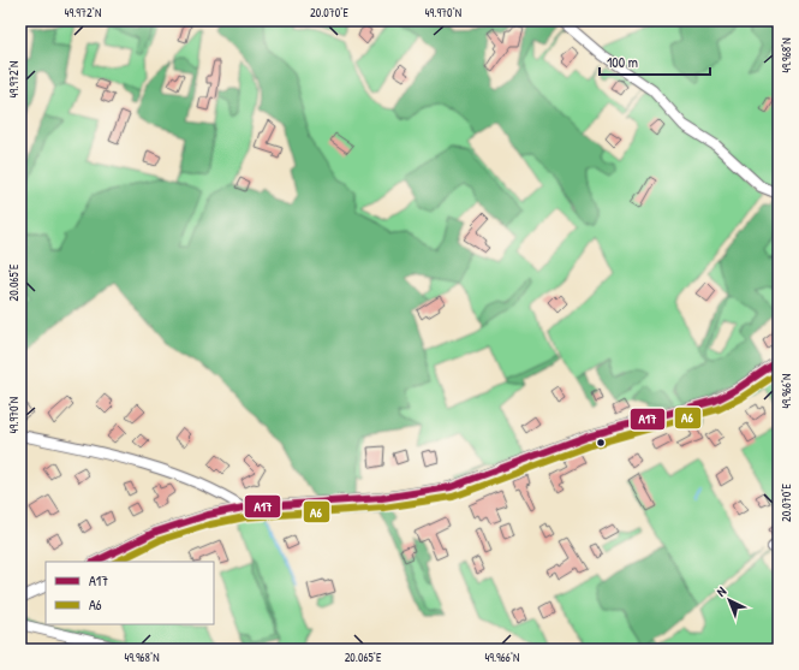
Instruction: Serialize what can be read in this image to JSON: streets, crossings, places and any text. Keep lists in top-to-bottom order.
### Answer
{
  "lines": ["transit line A17", "transit line A6"],
  "legend": ["A17", "A6"],
  "scale_bar": "100 m",
  "north": "top left",
  "coordinates": [
    "49.972°N",
    "20.070°E",
    "49.970°N",
    "49.968°N",
    "20.065°E",
    "49.966°N"
  ]
}
